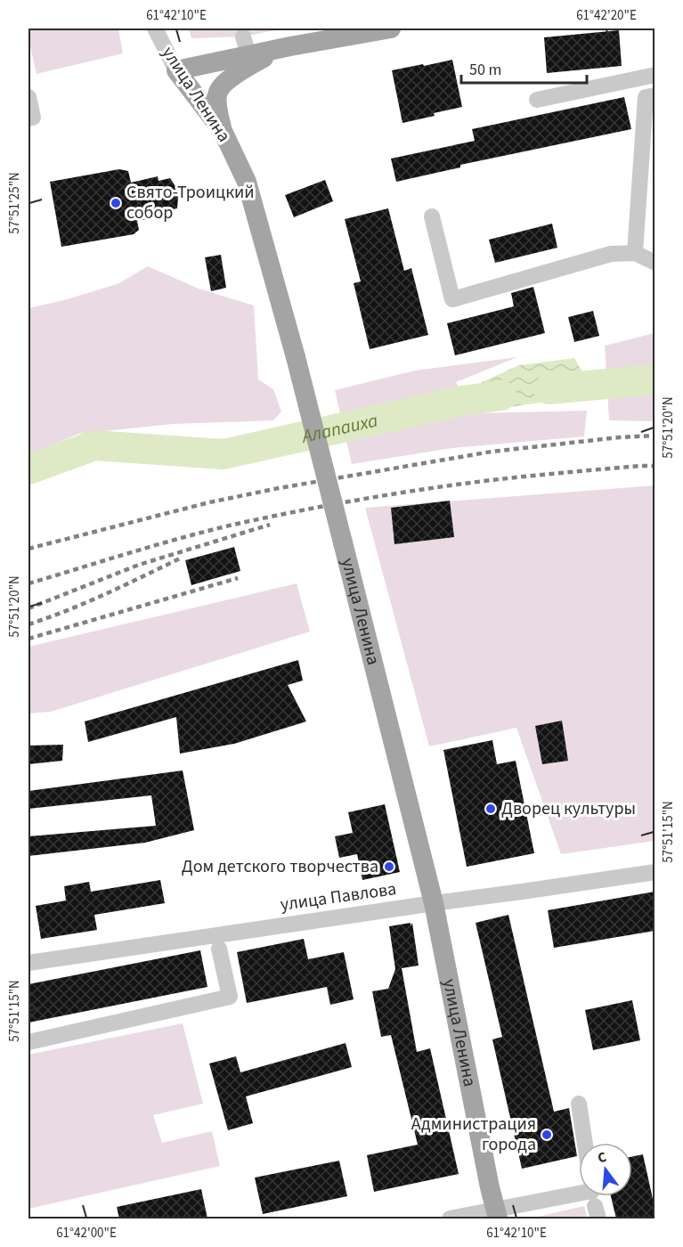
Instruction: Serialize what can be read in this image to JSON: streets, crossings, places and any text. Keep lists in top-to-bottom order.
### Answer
{
  "streets": {
    "main road": ["улица Ленина"],
    "street": ["улица Павлова"]
  },
  "crossings": [
    ["улица Ленина", "улица Павлова"]
  ],
  "water": ["Алапаиха"],
  "places": [
    "Свято-Троицкий собор",
    "Дворец культуры",
    "Дом детского творчества",
    "Администрация города"
  ],
  "scale_bar": "50 m",
  "north": "top",
  "coordinates": [
    "61°42'10\"E",
    "61°42'20\"E",
    "57°51'25\"N",
    "57°51'20\"N",
    "57°51'15\"N",
    "61°42'00\"E"
  ]
}
